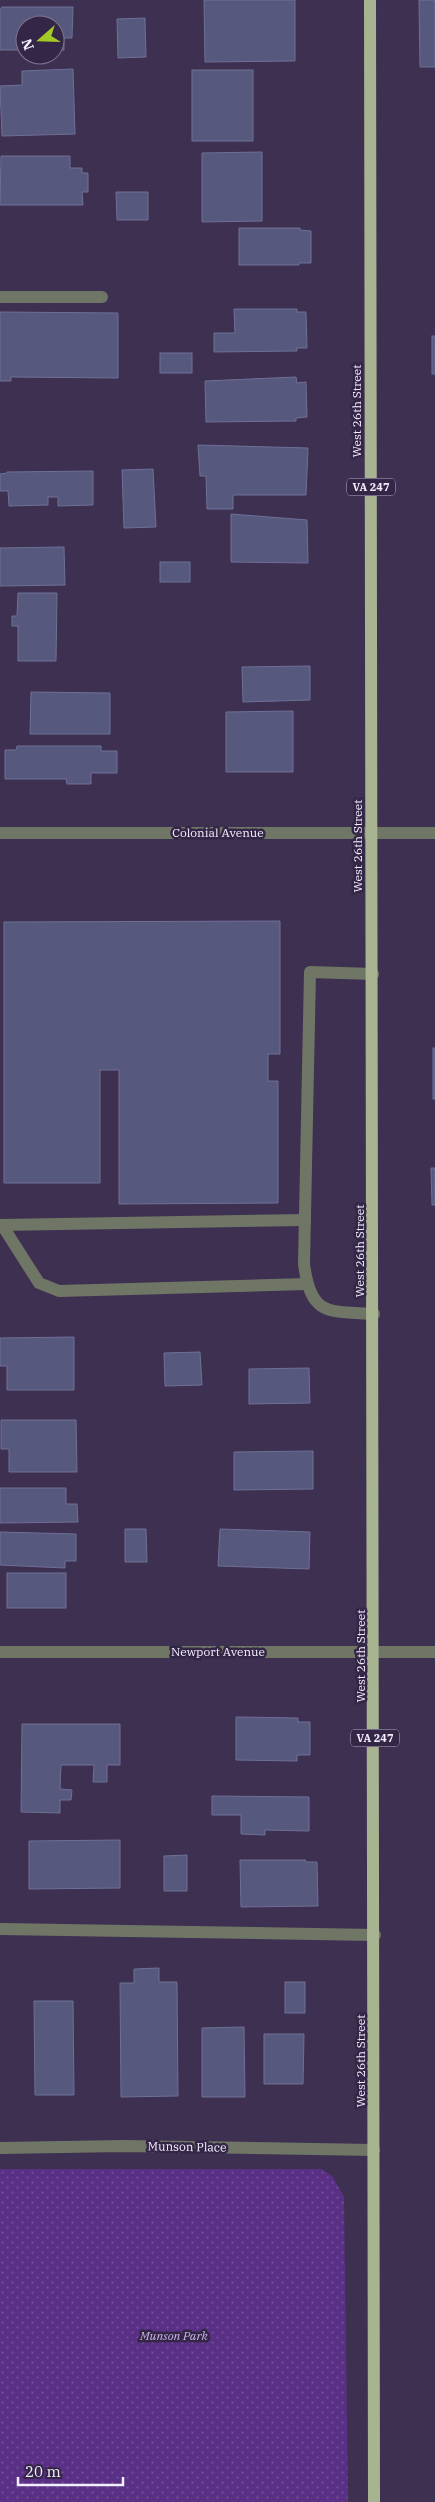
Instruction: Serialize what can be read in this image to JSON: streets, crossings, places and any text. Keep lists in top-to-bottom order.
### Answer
{
  "streets": {
    "main road": ["West 26th Street", "VA 247"],
    "street": ["Colonial Avenue", "Newport Avenue", "Munson Place"]
  },
  "crossings": [
    ["West 26th Street", "Colonial Avenue"],
    ["West 26th Street", "Newport Avenue"],
    ["West 26th Street", "Munson Place"]
  ],
  "parks": ["Munson Park"],
  "scale_bar": "20 m",
  "north": "left"
}
